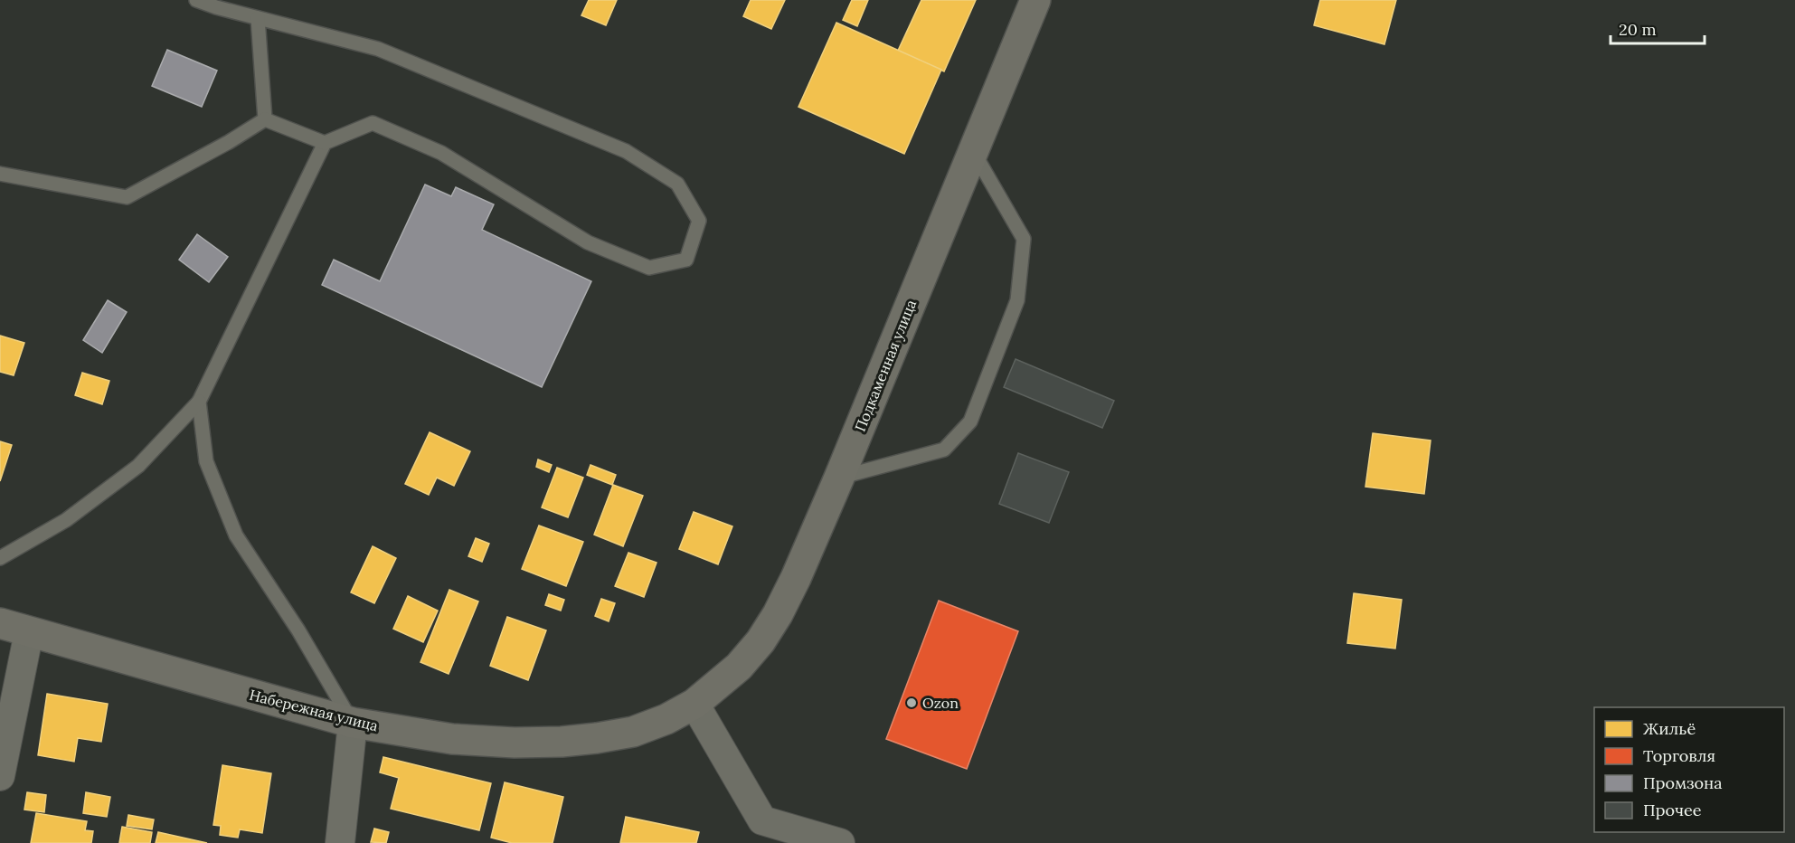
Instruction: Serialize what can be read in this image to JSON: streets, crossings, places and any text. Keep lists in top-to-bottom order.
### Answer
{
  "streets": {
    "street": ["Подкаменная улица", "Набережная улица"]
  },
  "crossings": [
    ["Подкаменная улица", "Набережная улица"]
  ],
  "places": ["Ozon"],
  "legend": [
    "Жильё",
    "Торговля",
    "Промзона",
    "Прочее"
  ],
  "scale_bar": "20 m"
}
